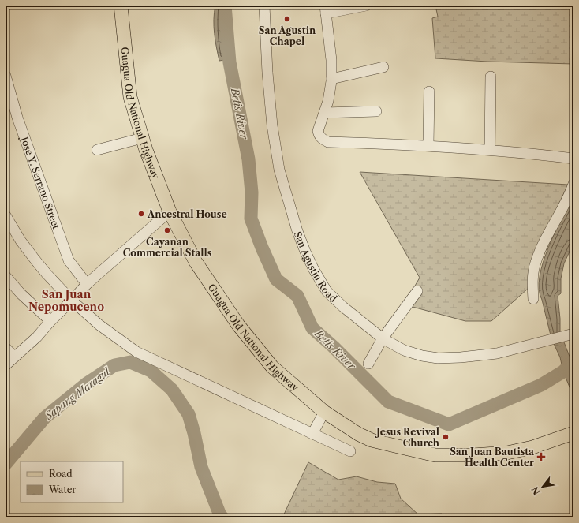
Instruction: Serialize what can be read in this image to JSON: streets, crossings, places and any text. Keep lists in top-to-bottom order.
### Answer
{
  "streets": {
    "main road": ["Guagua Old National Highway"],
    "street": ["Jose Y. Serrano Street", "San Agustin Road"]
  },
  "districts": ["San Juan Nepomuceno"],
  "water": ["Betis River", "Sapang Maragul"],
  "places": {
    "other": [
      "San Agustin Chapel",
      "Ancestral House",
      "Cayanan Commercial Stalls",
      "Jesus Revival Church"
    ],
    "health": ["San Juan Bautista Health Center"]
  },
  "legend": ["Road", "Water"],
  "north": "bottom left"
}
